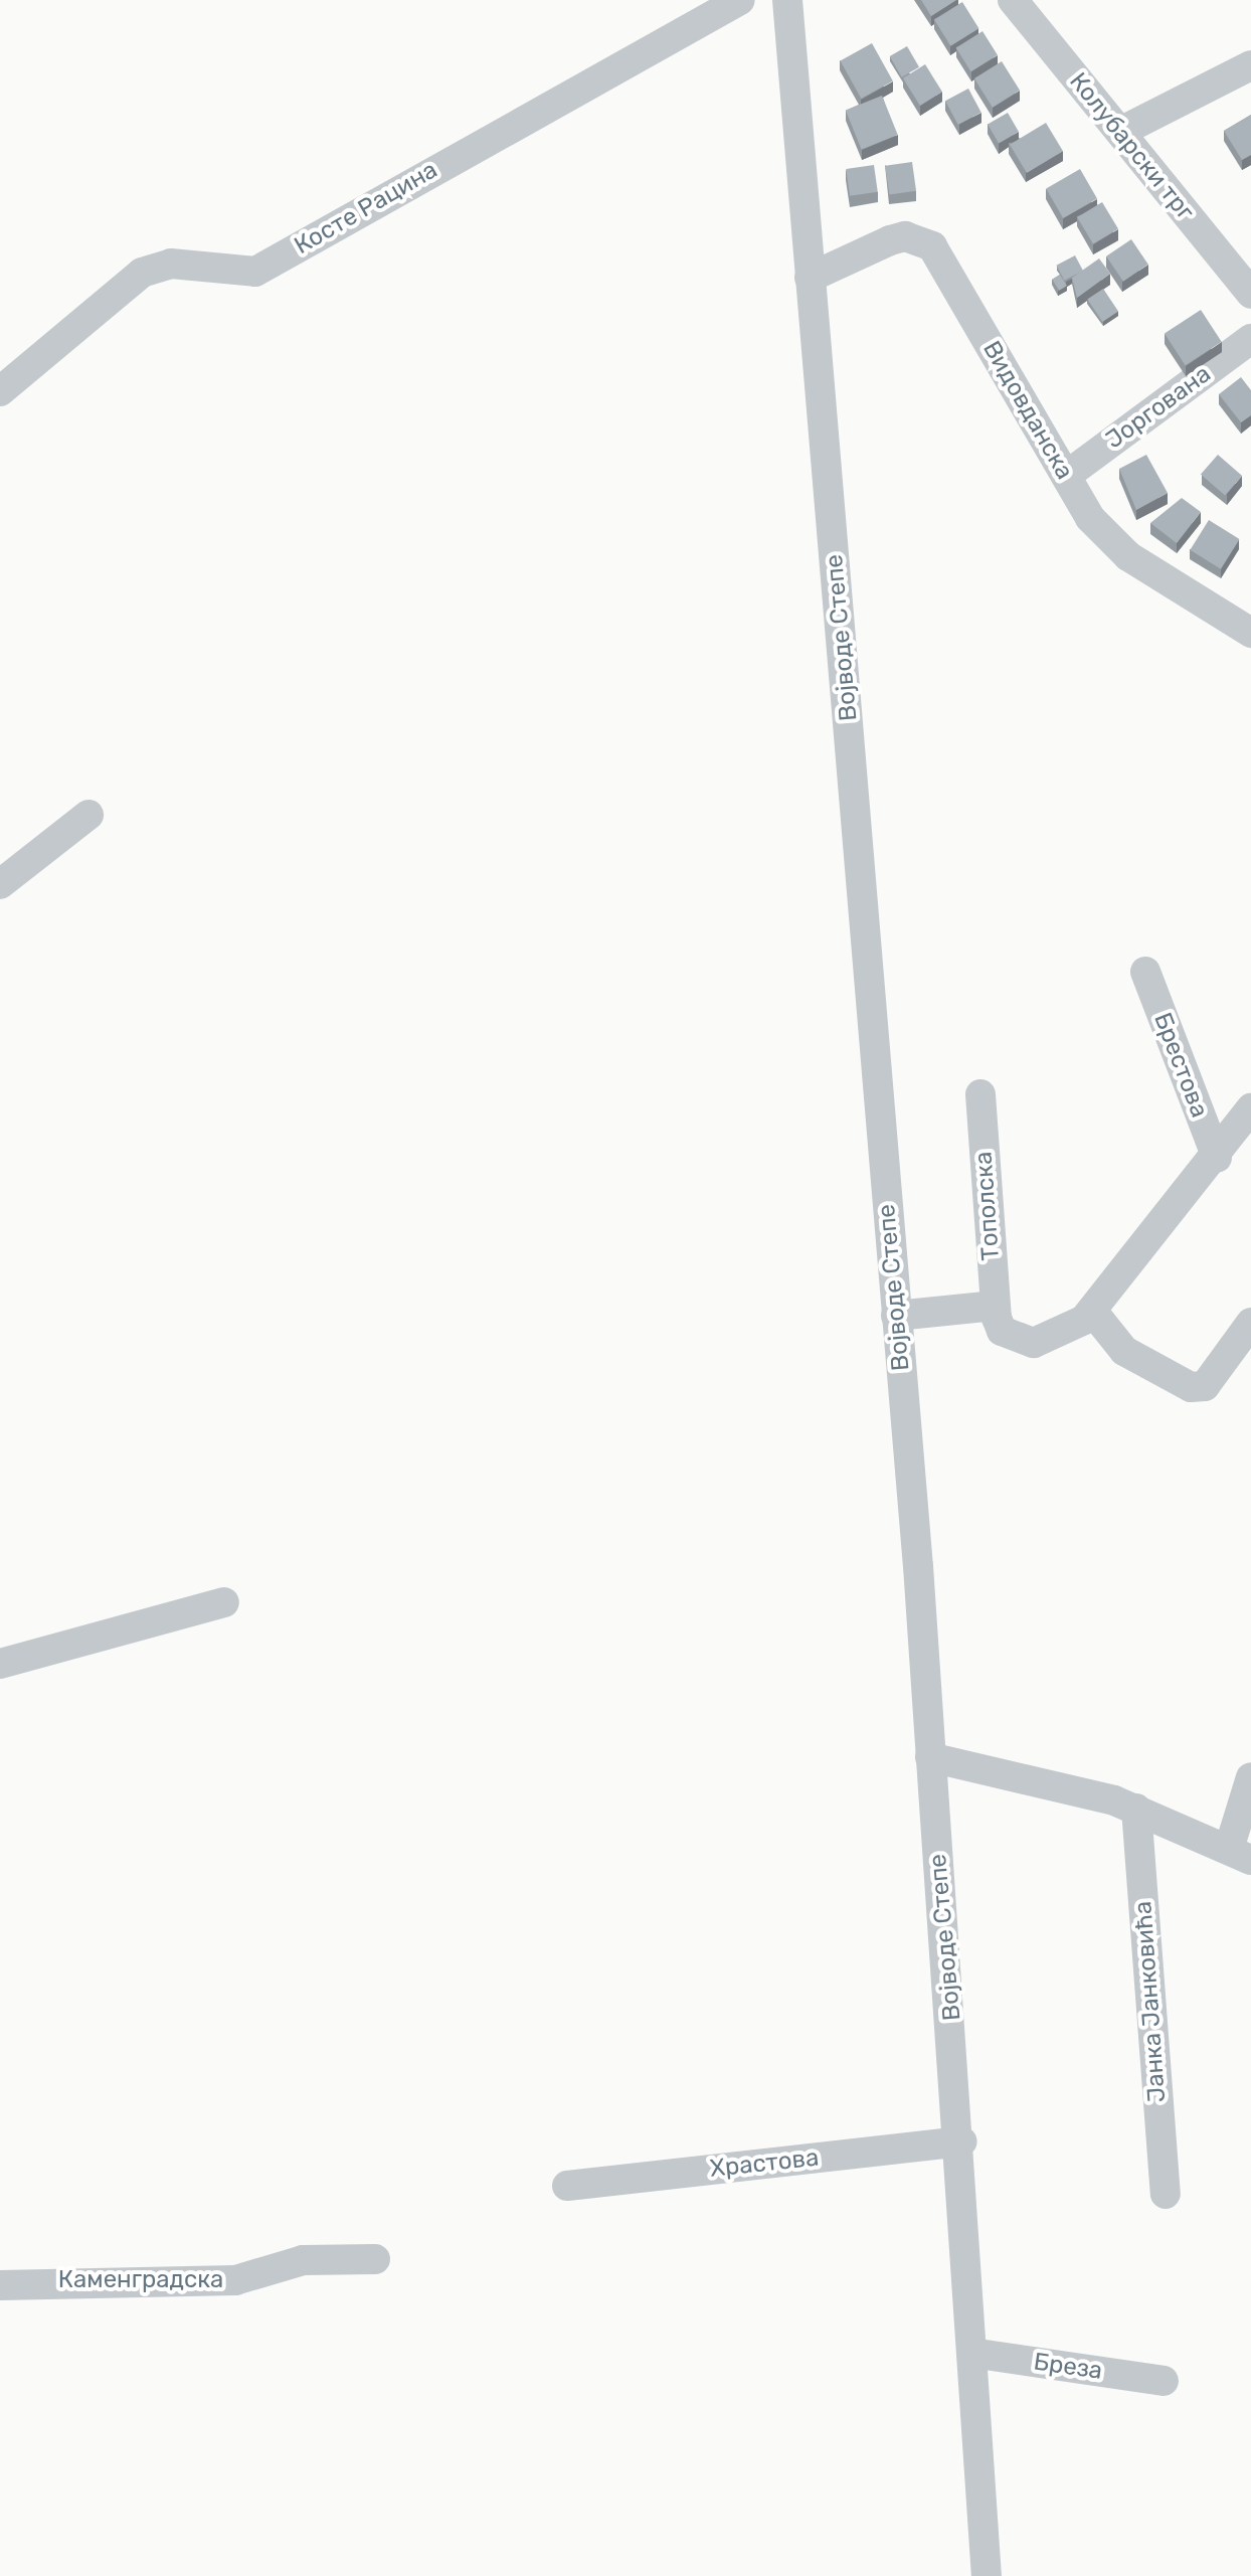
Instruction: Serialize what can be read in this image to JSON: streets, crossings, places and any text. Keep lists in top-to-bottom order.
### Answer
{
  "streets": {
    "street": [
      "Колубарски трг",
      "Косте Рацина",
      "Јоргована",
      "Видовданска",
      "Војводе Степе",
      "Брестова",
      "Тополска",
      "Јанка Јанковића",
      "Храстова",
      "Каменградска",
      "Бреза"
    ]
  },
  "crossings": [
    ["Јоргована", "Видовданска"],
    ["Видовданска", "Војводе Степе"],
    ["Војводе Степе", "Храстова"],
    ["Војводе Степе", "Бреза"]
  ]
}
